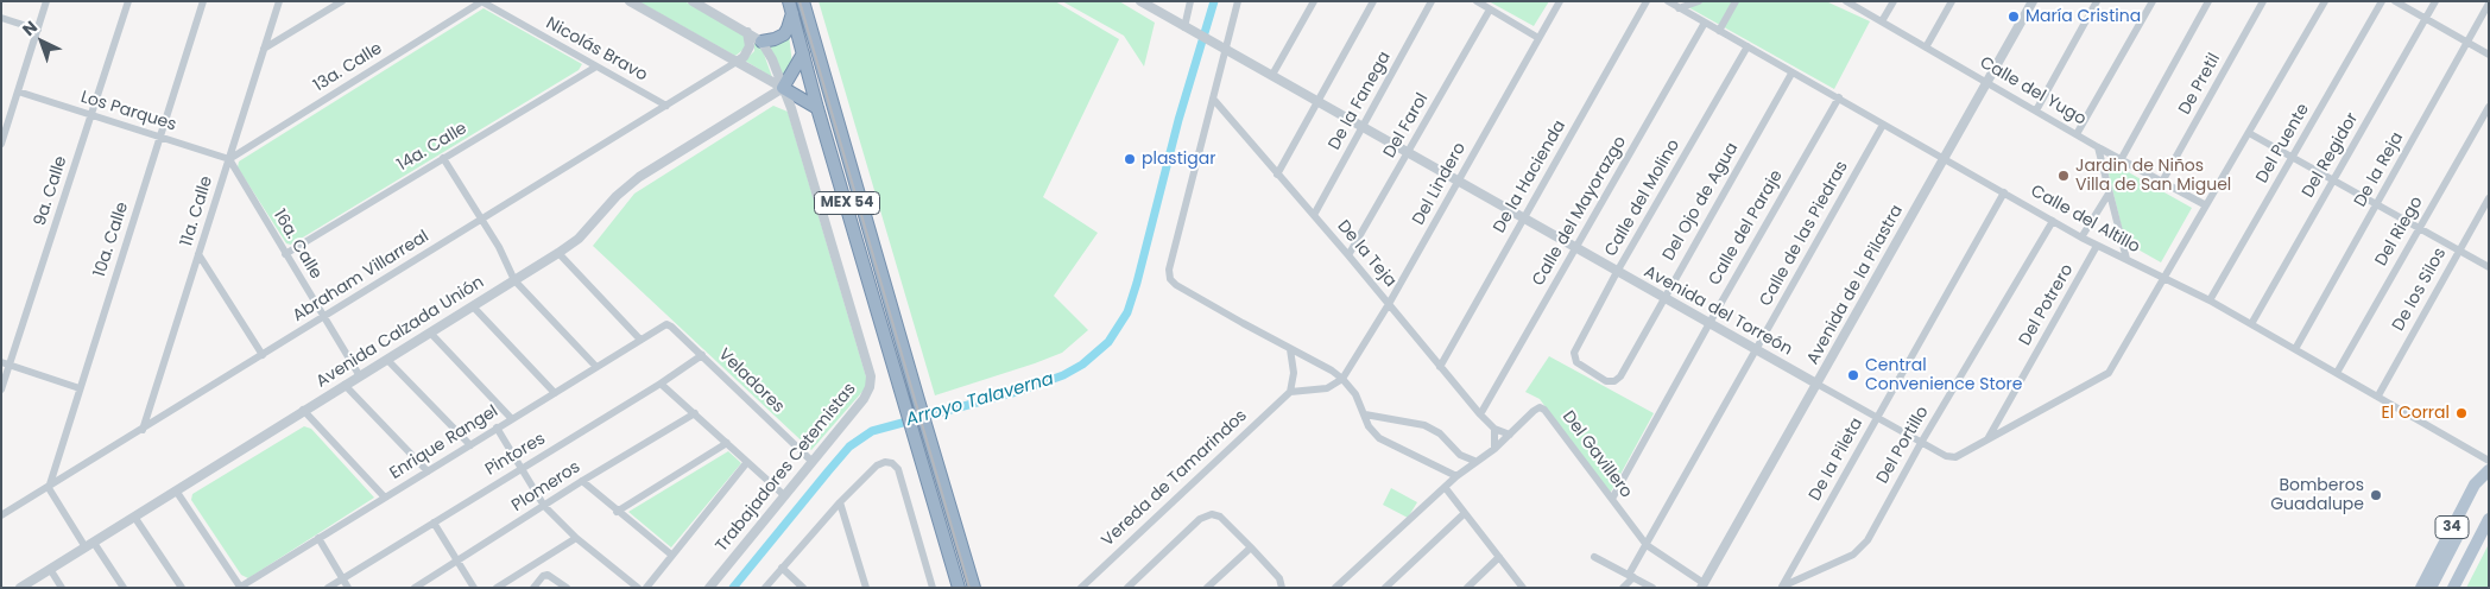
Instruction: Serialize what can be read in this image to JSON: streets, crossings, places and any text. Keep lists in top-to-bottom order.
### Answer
{
  "streets": {
    "highway": ["MEX 54"],
    "main road": ["34"],
    "street": [
      "Nicolás Bravo",
      "13a. Calle",
      "De Pretil",
      "Calle del Yugo",
      "De la Fanega",
      "Los Parques",
      "Del Farol",
      "Del Puente",
      "14a. Calle",
      "Del Regidor",
      "De la Reja",
      "De la Hacienda",
      "Del Lindero",
      "9a. Calle",
      "Calle del Molino",
      "Del Ojo de Agua",
      "11a. Calle",
      "Calle del Mayorazgo",
      "Calle del Altillo",
      "Calle del Paraje",
      "Del Riego",
      "Calle de las Piedras",
      "10a. Calle",
      "16a. Calle",
      "De la Teja",
      "Abraham Villarreal",
      "Avenida de la Pilastra",
      "De los Silos",
      "Del Potrero",
      "Avenida del Torreón",
      "Avenida Calzada Unión",
      "Veladores",
      "Enrique Rangel",
      "Del Portillo",
      "Pintores",
      "Del Gavillero",
      "De la Pileta",
      "Trabajadores Cetemistas",
      "Vereda de Tamarindos",
      "Plomeros"
    ]
  },
  "crossings": [
    ["Nicolás Bravo", "13a. Calle"],
    ["Nicolás Bravo", "14a. Calle"],
    ["Nicolás Bravo", "Abraham Villarreal"],
    ["13a. Calle", "Los Parques"],
    ["13a. Calle", "11a. Calle"],
    ["13a. Calle", "16a. Calle"],
    ["De Pretil", "Calle del Yugo"],
    ["Calle del Yugo", "Avenida de la Pilastra"],
    ["Calle del Yugo", "Avenida del Torreón"],
    ["De la Fanega", "De la Teja"],
    ["De la Fanega", "Avenida del Torreón"],
    ["Los Parques", "9a. Calle"],
    ["Los Parques", "11a. Calle"],
    ["Los Parques", "10a. Calle"],
    ["Los Parques", "16a. Calle"],
    ["Del Farol", "De la Teja"],
    ["Del Farol", "Avenida del Torreón"],
    ["Del Puente", "Calle del Altillo"],
    ["14a. Calle", "16a. Calle"],
    ["Del Regidor", "Calle del Altillo"],
    ["De la Reja", "Calle del Altillo"],
    ["De la Hacienda", "De la Teja"],
    ["De la Hacienda", "Avenida del Torreón"],
    ["Del Lindero", "De la Teja"],
    ["Del Lindero", "Avenida del Torreón"],
    ["Calle del Molino", "Del Ojo de Agua"],
    ["Calle del Molino", "Calle del Altillo"],
    ["Calle del Molino", "Avenida del Torreón"],
    ["Del Ojo de Agua", "Calle del Altillo"],
    ["Del Ojo de Agua", "Avenida del Torreón"],
    ["11a. Calle", "16a. Calle"],
    ["11a. Calle", "Abraham Villarreal"],
    ["Calle del Mayorazgo", "Calle del Altillo"],
    ["Calle del Mayorazgo", "De la Teja"],
    ["Calle del Mayorazgo", "Avenida del Torreón"],
    ["Calle del Altillo", "Calle del Paraje"],
    ["Calle del Altillo", "Del Riego"],
    ["Calle del Altillo", "Calle de las Piedras"],
    ["Calle del Altillo", "Avenida de la Pilastra"],
    ["Calle del Altillo", "De los Silos"],
    ["Calle del Altillo", "Del Potrero"],
    ["Calle del Altillo", "Avenida del Torreón"],
    ["Calle del Altillo", "Del Portillo"],
    ["Calle del Altillo", "De la Pileta"],
    ["Calle del Paraje", "Avenida del Torreón"],
    ["Calle del Paraje", "Del Gavillero"],
    ["Calle de las Piedras", "Avenida del Torreón"],
    ["Calle de las Piedras", "Del Gavillero"],
    ["10a. Calle", "Abraham Villarreal"],
    ["16a. Calle", "Abraham Villarreal"],
    ["16a. Calle", "Avenida Calzada Unión"],
    ["Avenida de la Pilastra", "Avenida del Torreón"],
    ["Avenida de la Pilastra", "Del Gavillero"],
    ["Del Potrero", "Avenida del Torreón"],
    ["Avenida del Torreón", "Del Portillo"],
    ["Avenida del Torreón", "De la Pileta"],
    ["Avenida Calzada Unión", "Trabajadores Cetemistas"],
    ["Veladores", "Enrique Rangel"],
    ["Veladores", "Pintores"],
    ["Veladores", "Trabajadores Cetemistas"],
    ["Del Portillo", "De la Pileta"]
  ],
  "water": ["Arroyo Talaverna"],
  "places": [
    "María Cristina",
    "plastigar",
    "Jardin de Niños Villa de San Miguel",
    "Central Convenience Store",
    "El Corral",
    "Bomberos Guadalupe"
  ],
  "north": "top left"
}
